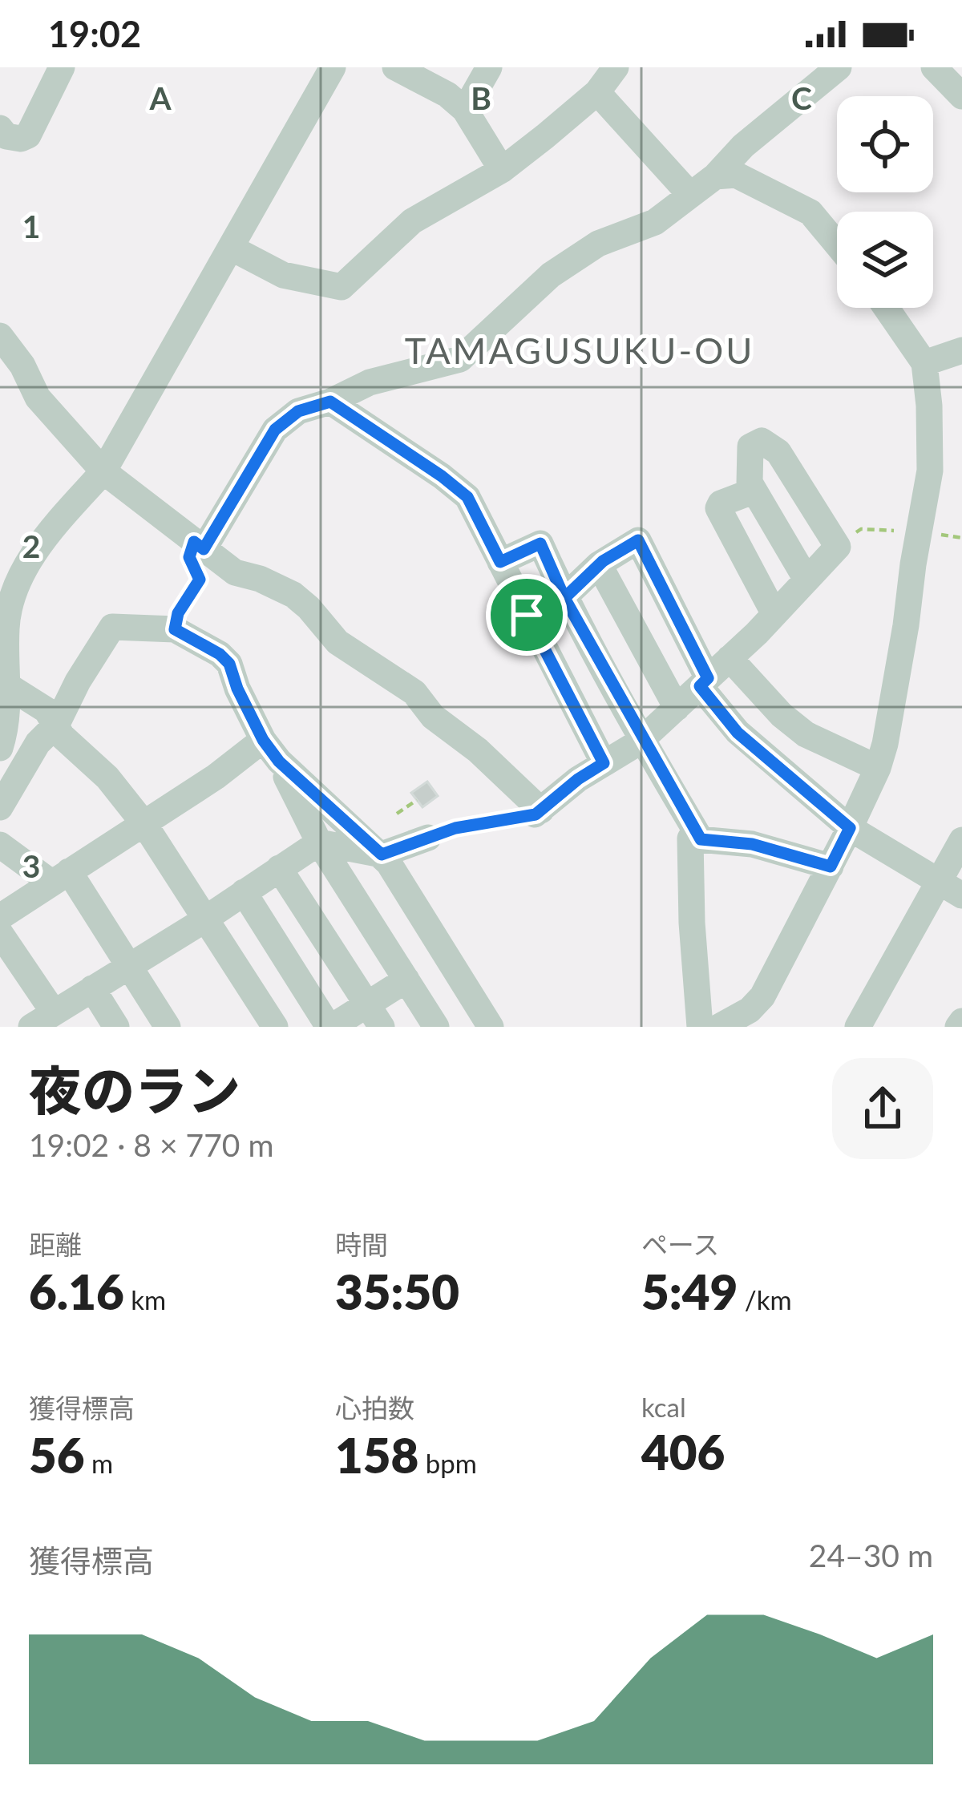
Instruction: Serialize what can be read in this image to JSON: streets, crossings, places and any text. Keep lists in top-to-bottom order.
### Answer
{
  "districts": ["TAMAGUSUKU-OU"],
  "page": {
    "status": "19:02",
    "heading": ["夜のラン", "19:02 · 8 × 770 m"],
    "stats": [
      ["距離", "6.16 km"],
      ["時間", "35:50"],
      ["ペース", "5:49 /km"],
      ["獲得標高", "56 m"],
      ["心拍数", "158 bpm"],
      ["kcal", "406"]
    ],
    "chart": ["獲得標高", "24–30 m"]
  },
  "grid": {
    "columns": ["A", "B", "C"],
    "rows": ["1", "2", "3"]
  }
}
